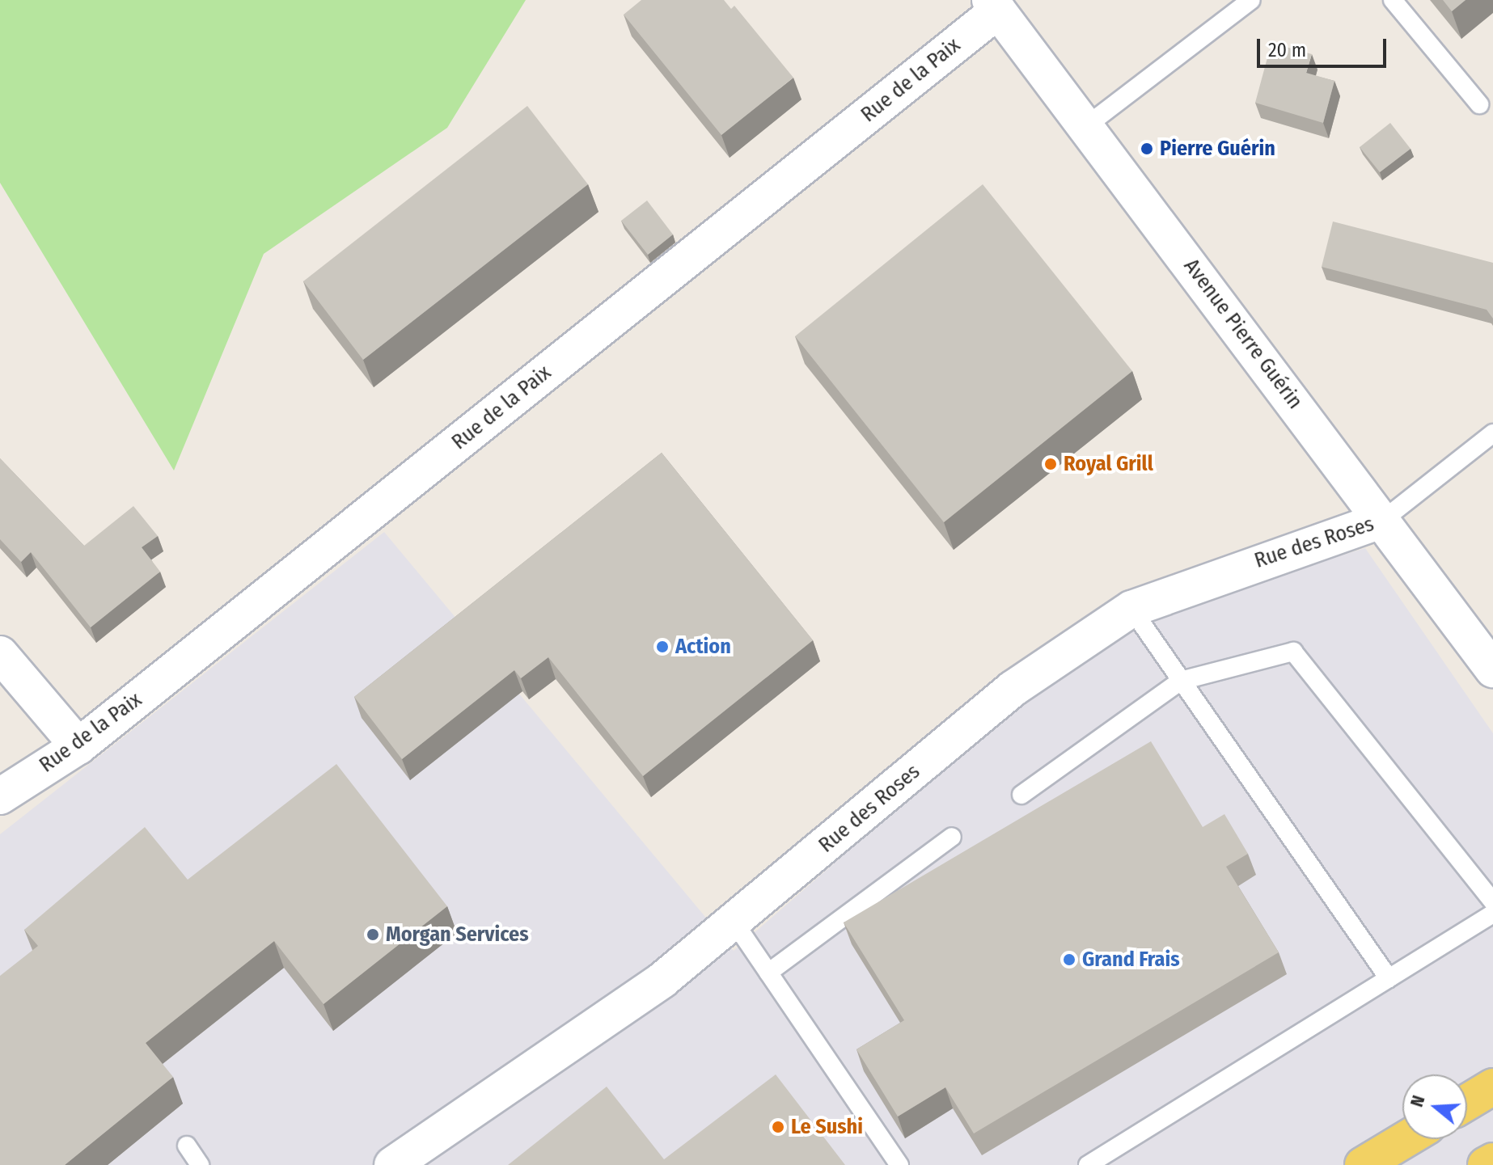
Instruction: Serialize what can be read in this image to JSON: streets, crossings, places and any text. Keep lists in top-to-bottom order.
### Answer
{
  "streets": {
    "street": ["Rue de la Paix", "Avenue Pierre Guérin", "Rue des Roses"]
  },
  "crossings": [
    ["Rue de la Paix", "Avenue Pierre Guérin"],
    ["Avenue Pierre Guérin", "Rue des Roses"]
  ],
  "places": [
    "Pierre Guérin",
    "Royal Grill",
    "Action",
    "Morgan Services",
    "Grand Frais",
    "Le Sushi"
  ],
  "scale_bar": "20 m",
  "north": "left"
}
